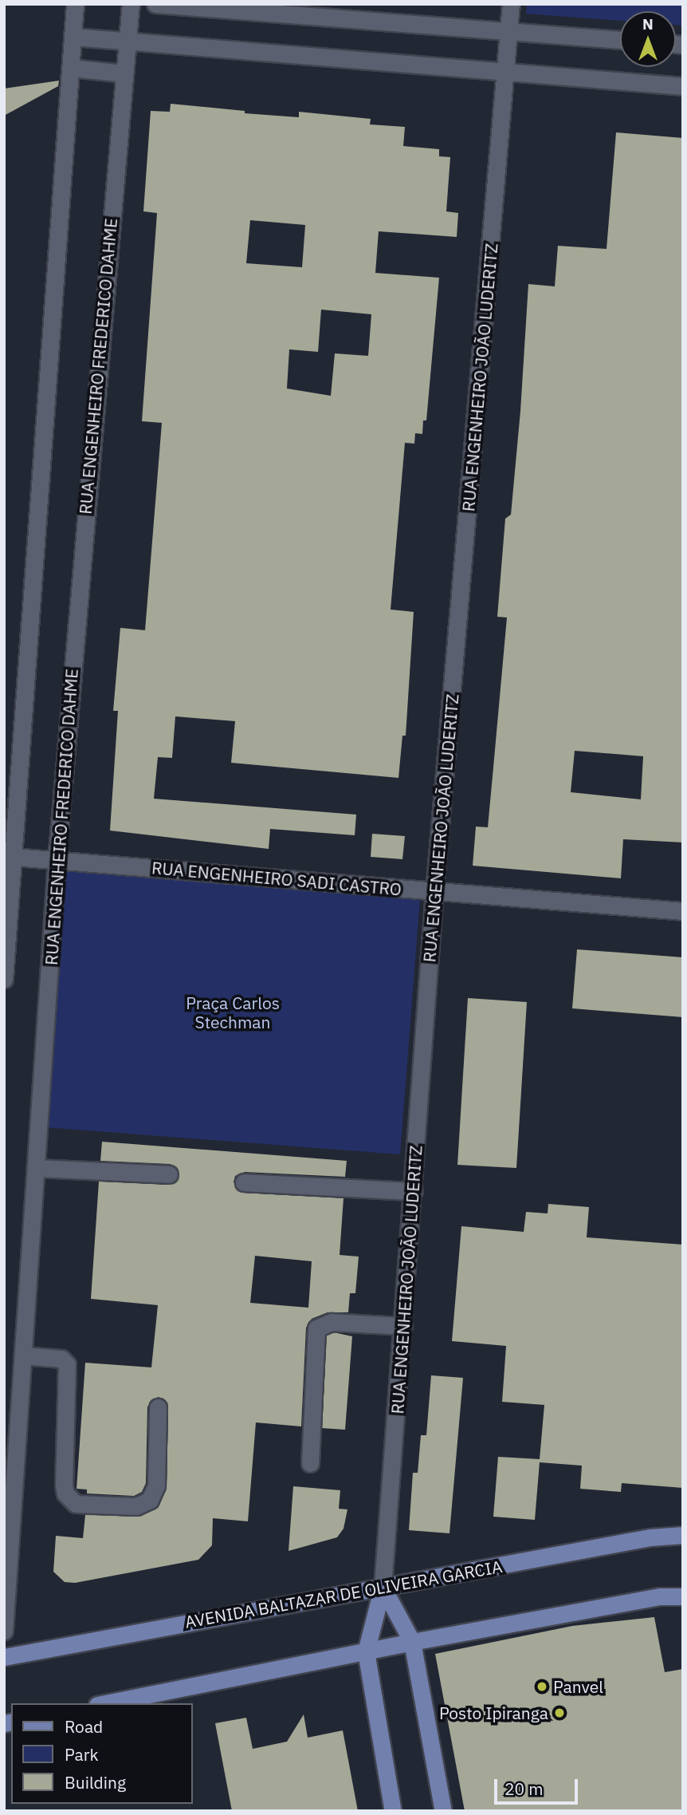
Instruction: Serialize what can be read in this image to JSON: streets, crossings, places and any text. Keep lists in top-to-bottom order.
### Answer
{
  "streets": {
    "main road": ["RUA ENGENHEIRO JOÃO LUDERITZ", "AVENIDA BALTAZAR DE OLIVEIRA GARCIA"],
    "street": ["RUA ENGENHEIRO FREDERICO DAHME", "RUA ENGENHEIRO SADI CASTRO"]
  },
  "crossings": [
    ["RUA ENGENHEIRO FREDERICO DAHME", "RUA ENGENHEIRO SADI CASTRO"],
    ["RUA ENGENHEIRO JOÃO LUDERITZ", "RUA ENGENHEIRO SADI CASTRO"],
    ["RUA ENGENHEIRO JOÃO LUDERITZ", "AVENIDA BALTAZAR DE OLIVEIRA GARCIA"]
  ],
  "parks": ["Praça Carlos Stechman"],
  "places": ["Panvel", "Posto Ipiranga"],
  "legend": ["Road", "Park", "Building"],
  "scale_bar": "20 m",
  "north": "top"
}
